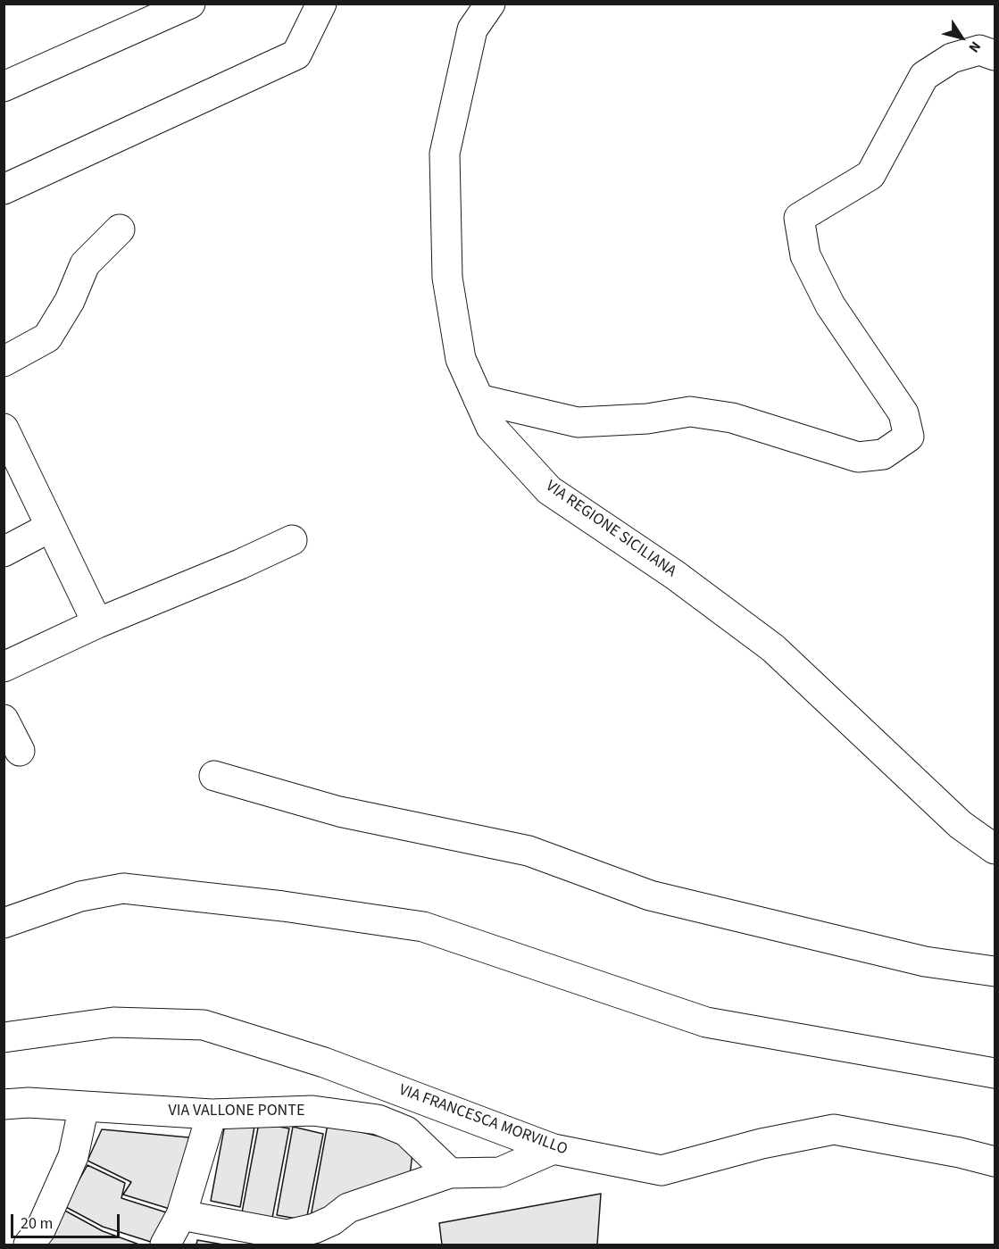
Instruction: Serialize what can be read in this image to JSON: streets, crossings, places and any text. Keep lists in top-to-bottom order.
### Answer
{
  "streets": {
    "street": ["VIA REGIONE SICILIANA", "VIA VALLONE PONTE", "VIA FRANCESCA MORVILLO"]
  },
  "scale_bar": "20 m",
  "north": "bottom right"
}
